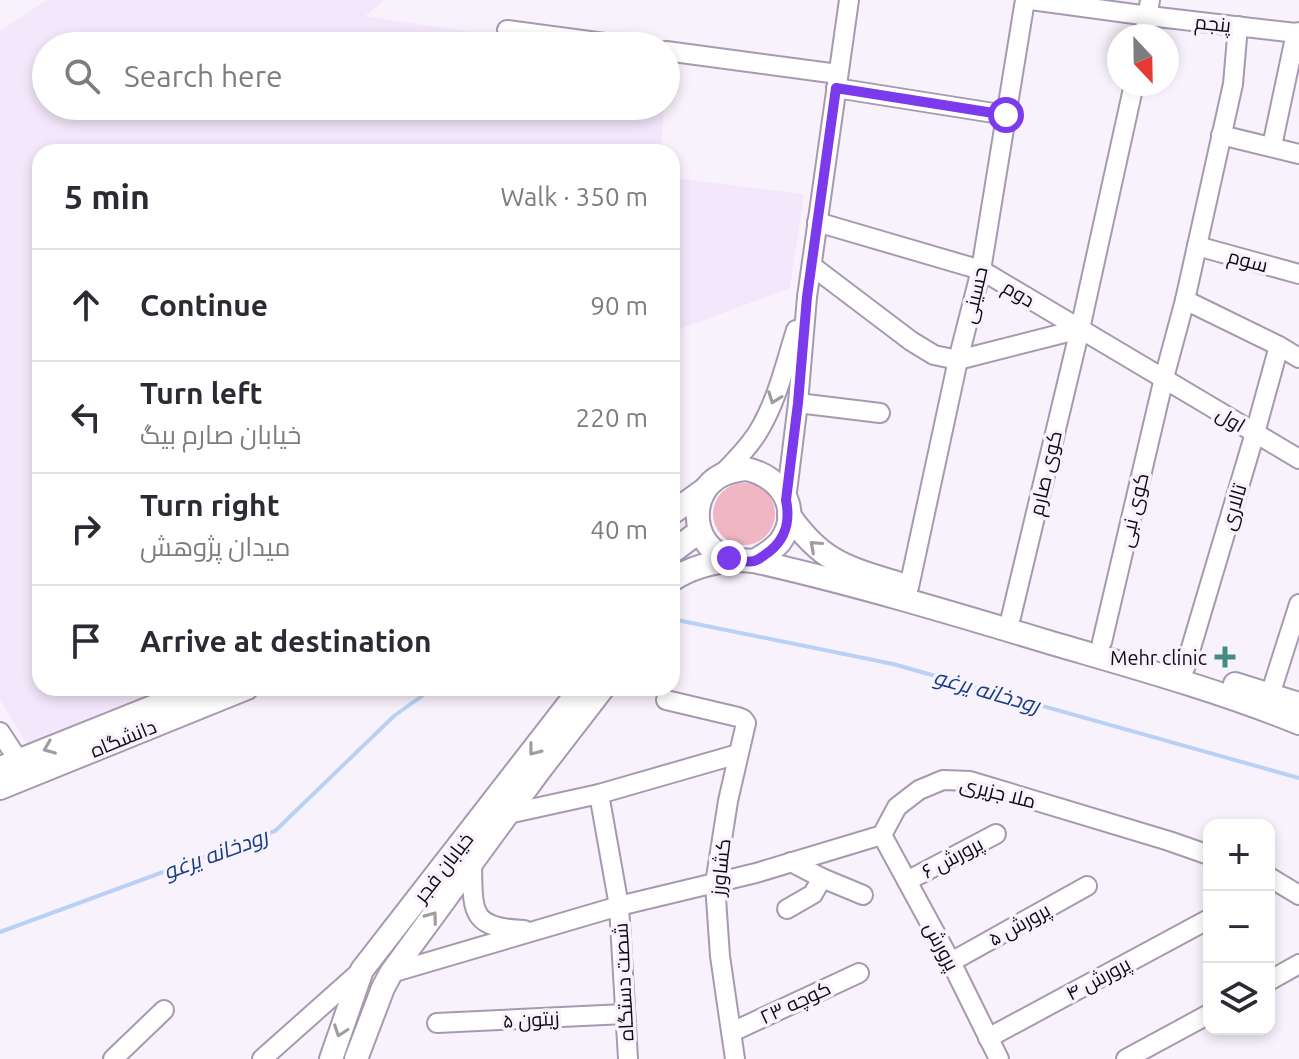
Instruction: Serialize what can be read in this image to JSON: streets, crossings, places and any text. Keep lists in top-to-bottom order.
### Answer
{
  "streets": {
    "main road": ["دانشگاه", "خیابان فجر"],
    "street": [
      "پنجم",
      "سوم",
      "دوم",
      "حسینی",
      "اول",
      "کوی صارم",
      "تالاری",
      "کوی نبی",
      "ملا جزیری",
      "پرورش ۶",
      "کشاورز",
      "پرورش ۵",
      "پرورش",
      "پرورش ۴",
      "شصت دستگاه",
      "کوچه ۲۳",
      "زیتون ۵"
    ]
  },
  "crossings": [
    ["پنجم", "کوی نبی"],
    ["سوم", "کوی نبی"],
    ["دوم", "حسینی"],
    ["دوم", "اول"],
    ["دوم", "کوی صارم"],
    ["دوم", "کوی نبی"],
    ["اول", "تالاری"],
    ["اول", "کوی نبی"],
    ["ملا جزیری", "پرورش"],
    ["پرورش ۶", "پرورش"],
    ["کشاورز", "کوچه ۲۳"],
    ["پرورش ۵", "پرورش"],
    ["پرورش", "پرورش ۴"],
    ["شصت دستگاه", "زیتون ۵"]
  ],
  "water": ["رودخانه یرغو"],
  "places": {
    "health": ["Mehr clinic"]
  },
  "north": "bottom",
  "page": {
    "search": "Search here",
    "heading": ["5 min", "Walk · 350 m"],
    "list": [
      ["Continue", "90 m"],
      ["Turn left", "خیابان صارم بیگ", "220 m"],
      ["Turn right", "میدان پژوهش", "40 m"],
      "Arrive at destination"
    ],
    "map_buttons": ["+", "−"]
  }
}
